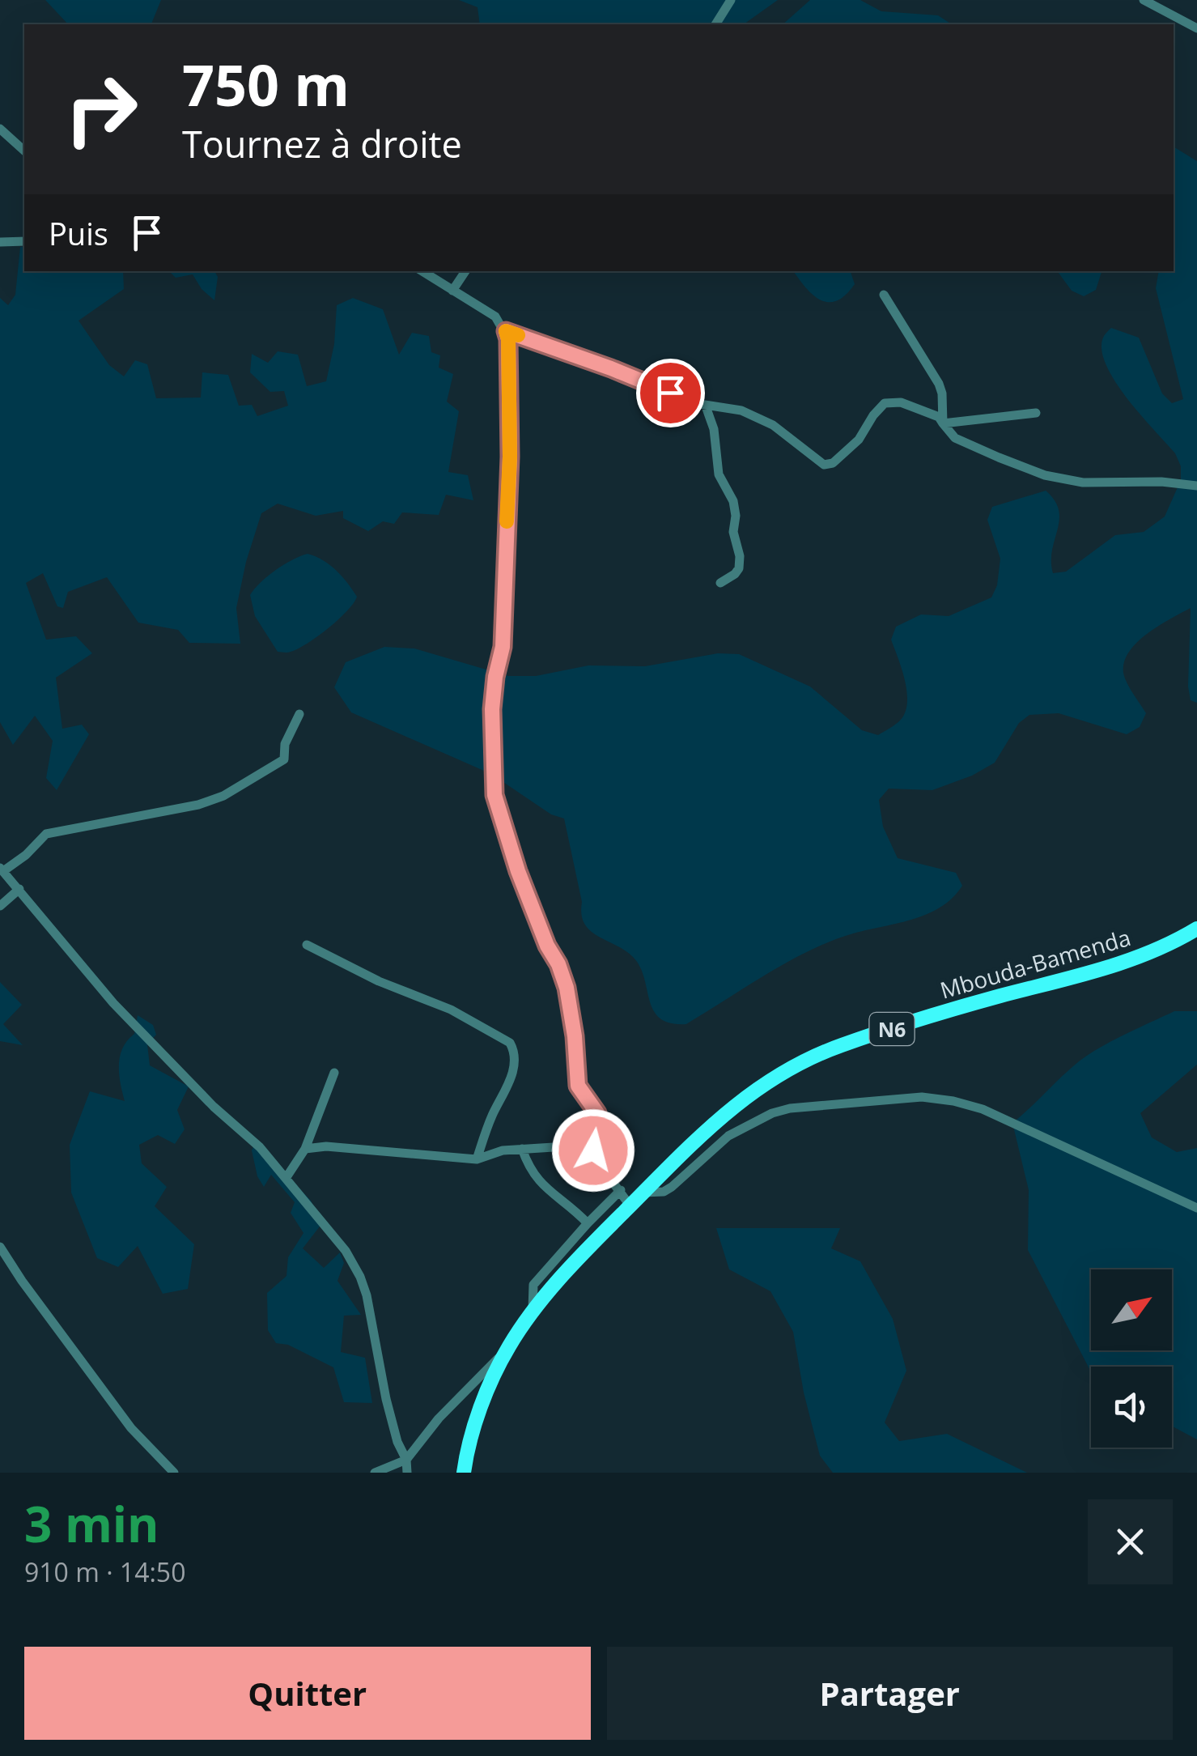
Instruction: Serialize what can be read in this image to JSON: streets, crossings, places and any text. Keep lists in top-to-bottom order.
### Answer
{
  "streets": {
    "highway": ["Mbouda-Bamenda", "N6"]
  },
  "north": "top right",
  "page": {
    "turn": ["750 m", "Tournez à droite"],
    "then": "Puis",
    "heading": ["3 min", "910 m · 14:50"],
    "buttons": ["Quitter", "Partager"]
  }
}
